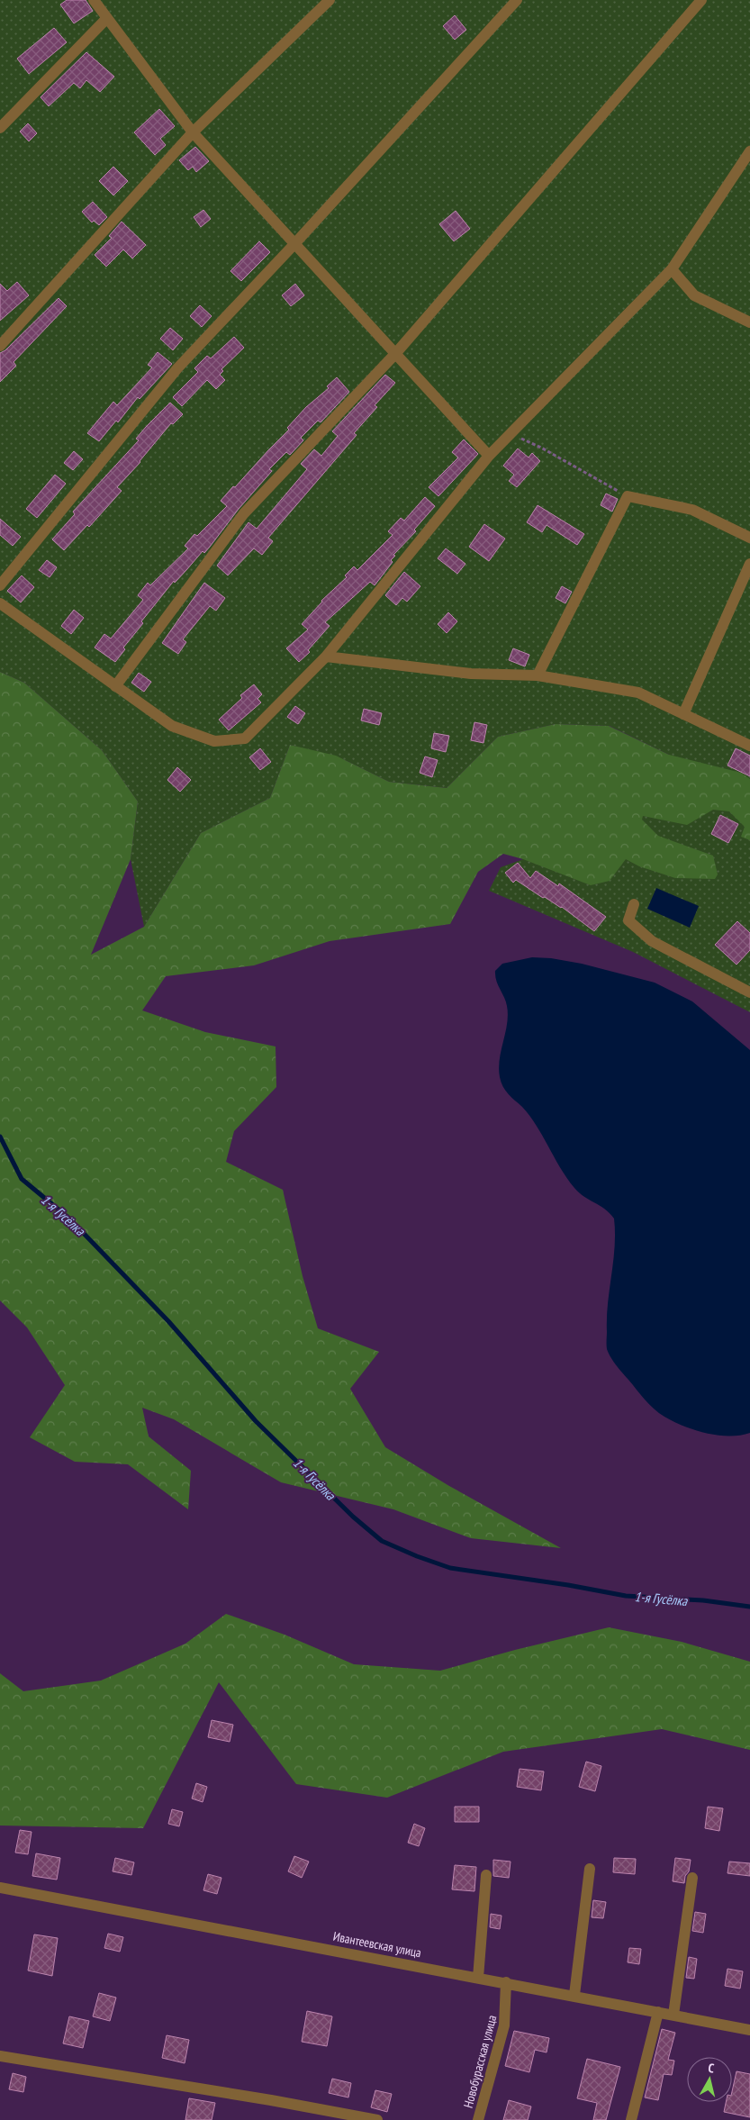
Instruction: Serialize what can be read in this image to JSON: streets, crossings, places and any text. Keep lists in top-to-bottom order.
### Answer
{
  "streets": {
    "street": ["Ивантеевская улица", "Новобурасская улица"]
  },
  "crossings": [
    ["Ивантеевская улица", "Новобурасская улица"]
  ],
  "water": ["1-я Гусёлка"],
  "north": "top"
}
